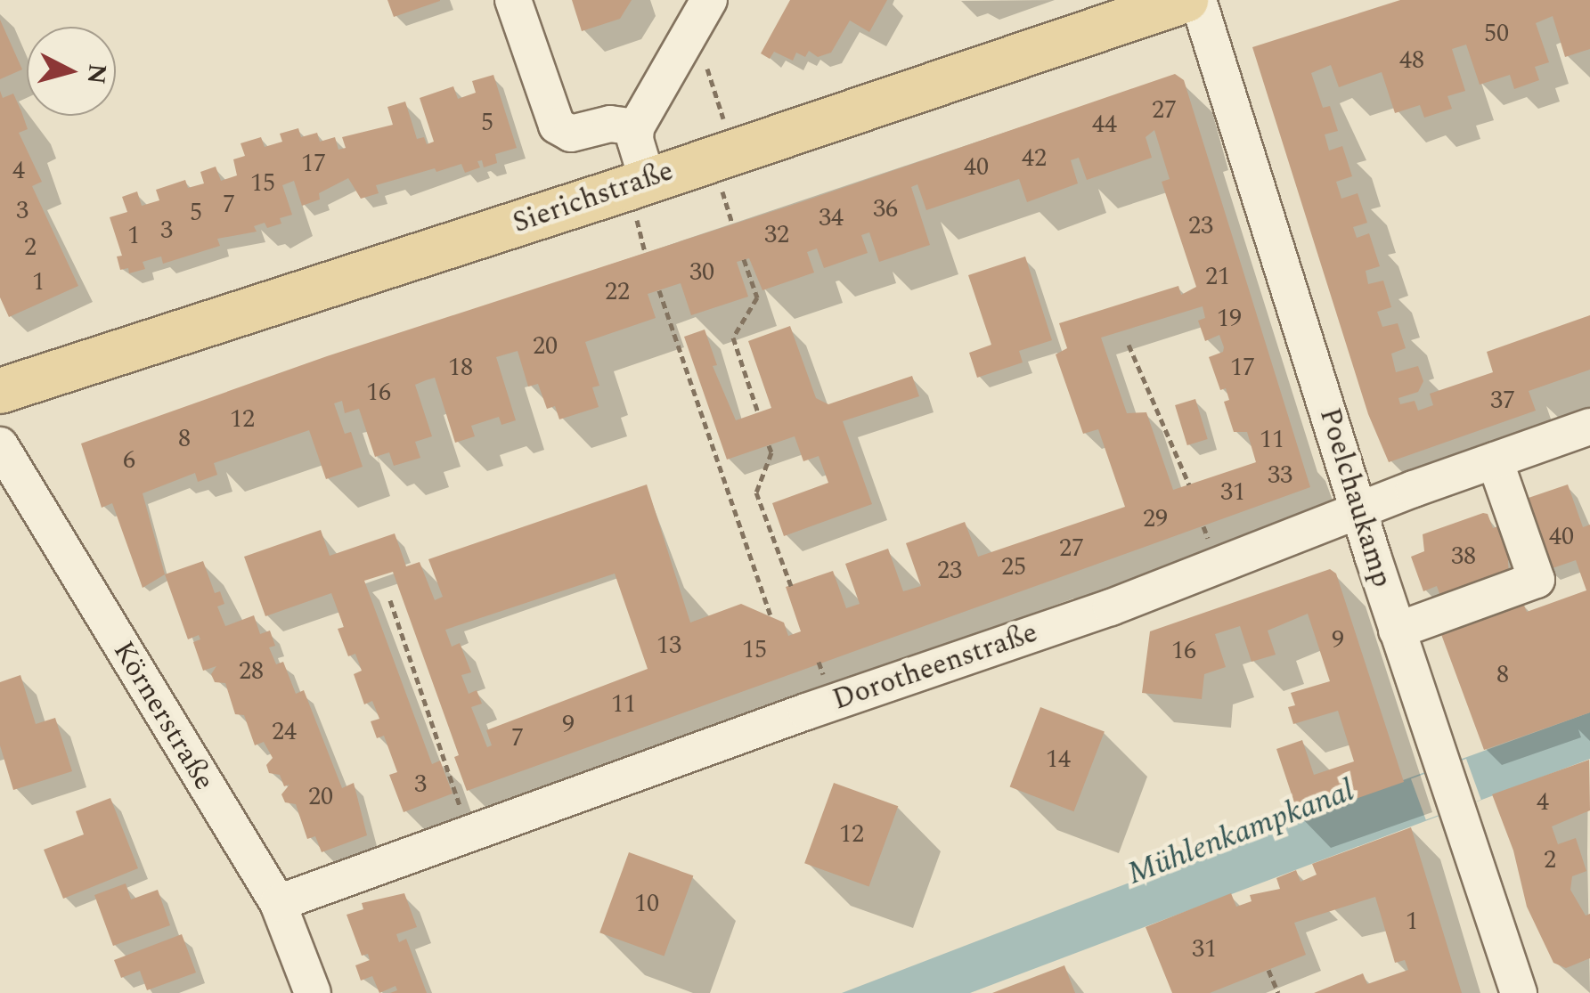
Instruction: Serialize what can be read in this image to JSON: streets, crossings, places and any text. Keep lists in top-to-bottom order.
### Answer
{
  "streets": {
    "main road": ["Sierichstraße"],
    "street": ["Poelchaukamp", "Dorotheenstraße", "Körnerstraße"]
  },
  "crossings": [
    ["Poelchaukamp", "Dorotheenstraße"],
    ["Dorotheenstraße", "Körnerstraße"]
  ],
  "water": ["Mühlenkampkanal"],
  "house_numbers": [
    "50",
    "48",
    "27",
    "5",
    "44",
    "42",
    "17",
    "40",
    "4",
    "15",
    "7",
    "36",
    "3",
    "5",
    "34",
    "23",
    "3",
    "32",
    "1",
    "2",
    "30",
    "21",
    "1",
    "22",
    "19",
    "20",
    "18",
    "17",
    "16",
    "37",
    "12",
    "8",
    "11",
    "6",
    "33",
    "31",
    "29",
    "40",
    "27",
    "38",
    "25",
    "23",
    "9",
    "13",
    "15",
    "16",
    "28",
    "8",
    "11",
    "9",
    "24",
    "7",
    "14",
    "3",
    "20",
    "4",
    "12",
    "2",
    "10",
    "1",
    "31"
  ],
  "north": "right"
}
